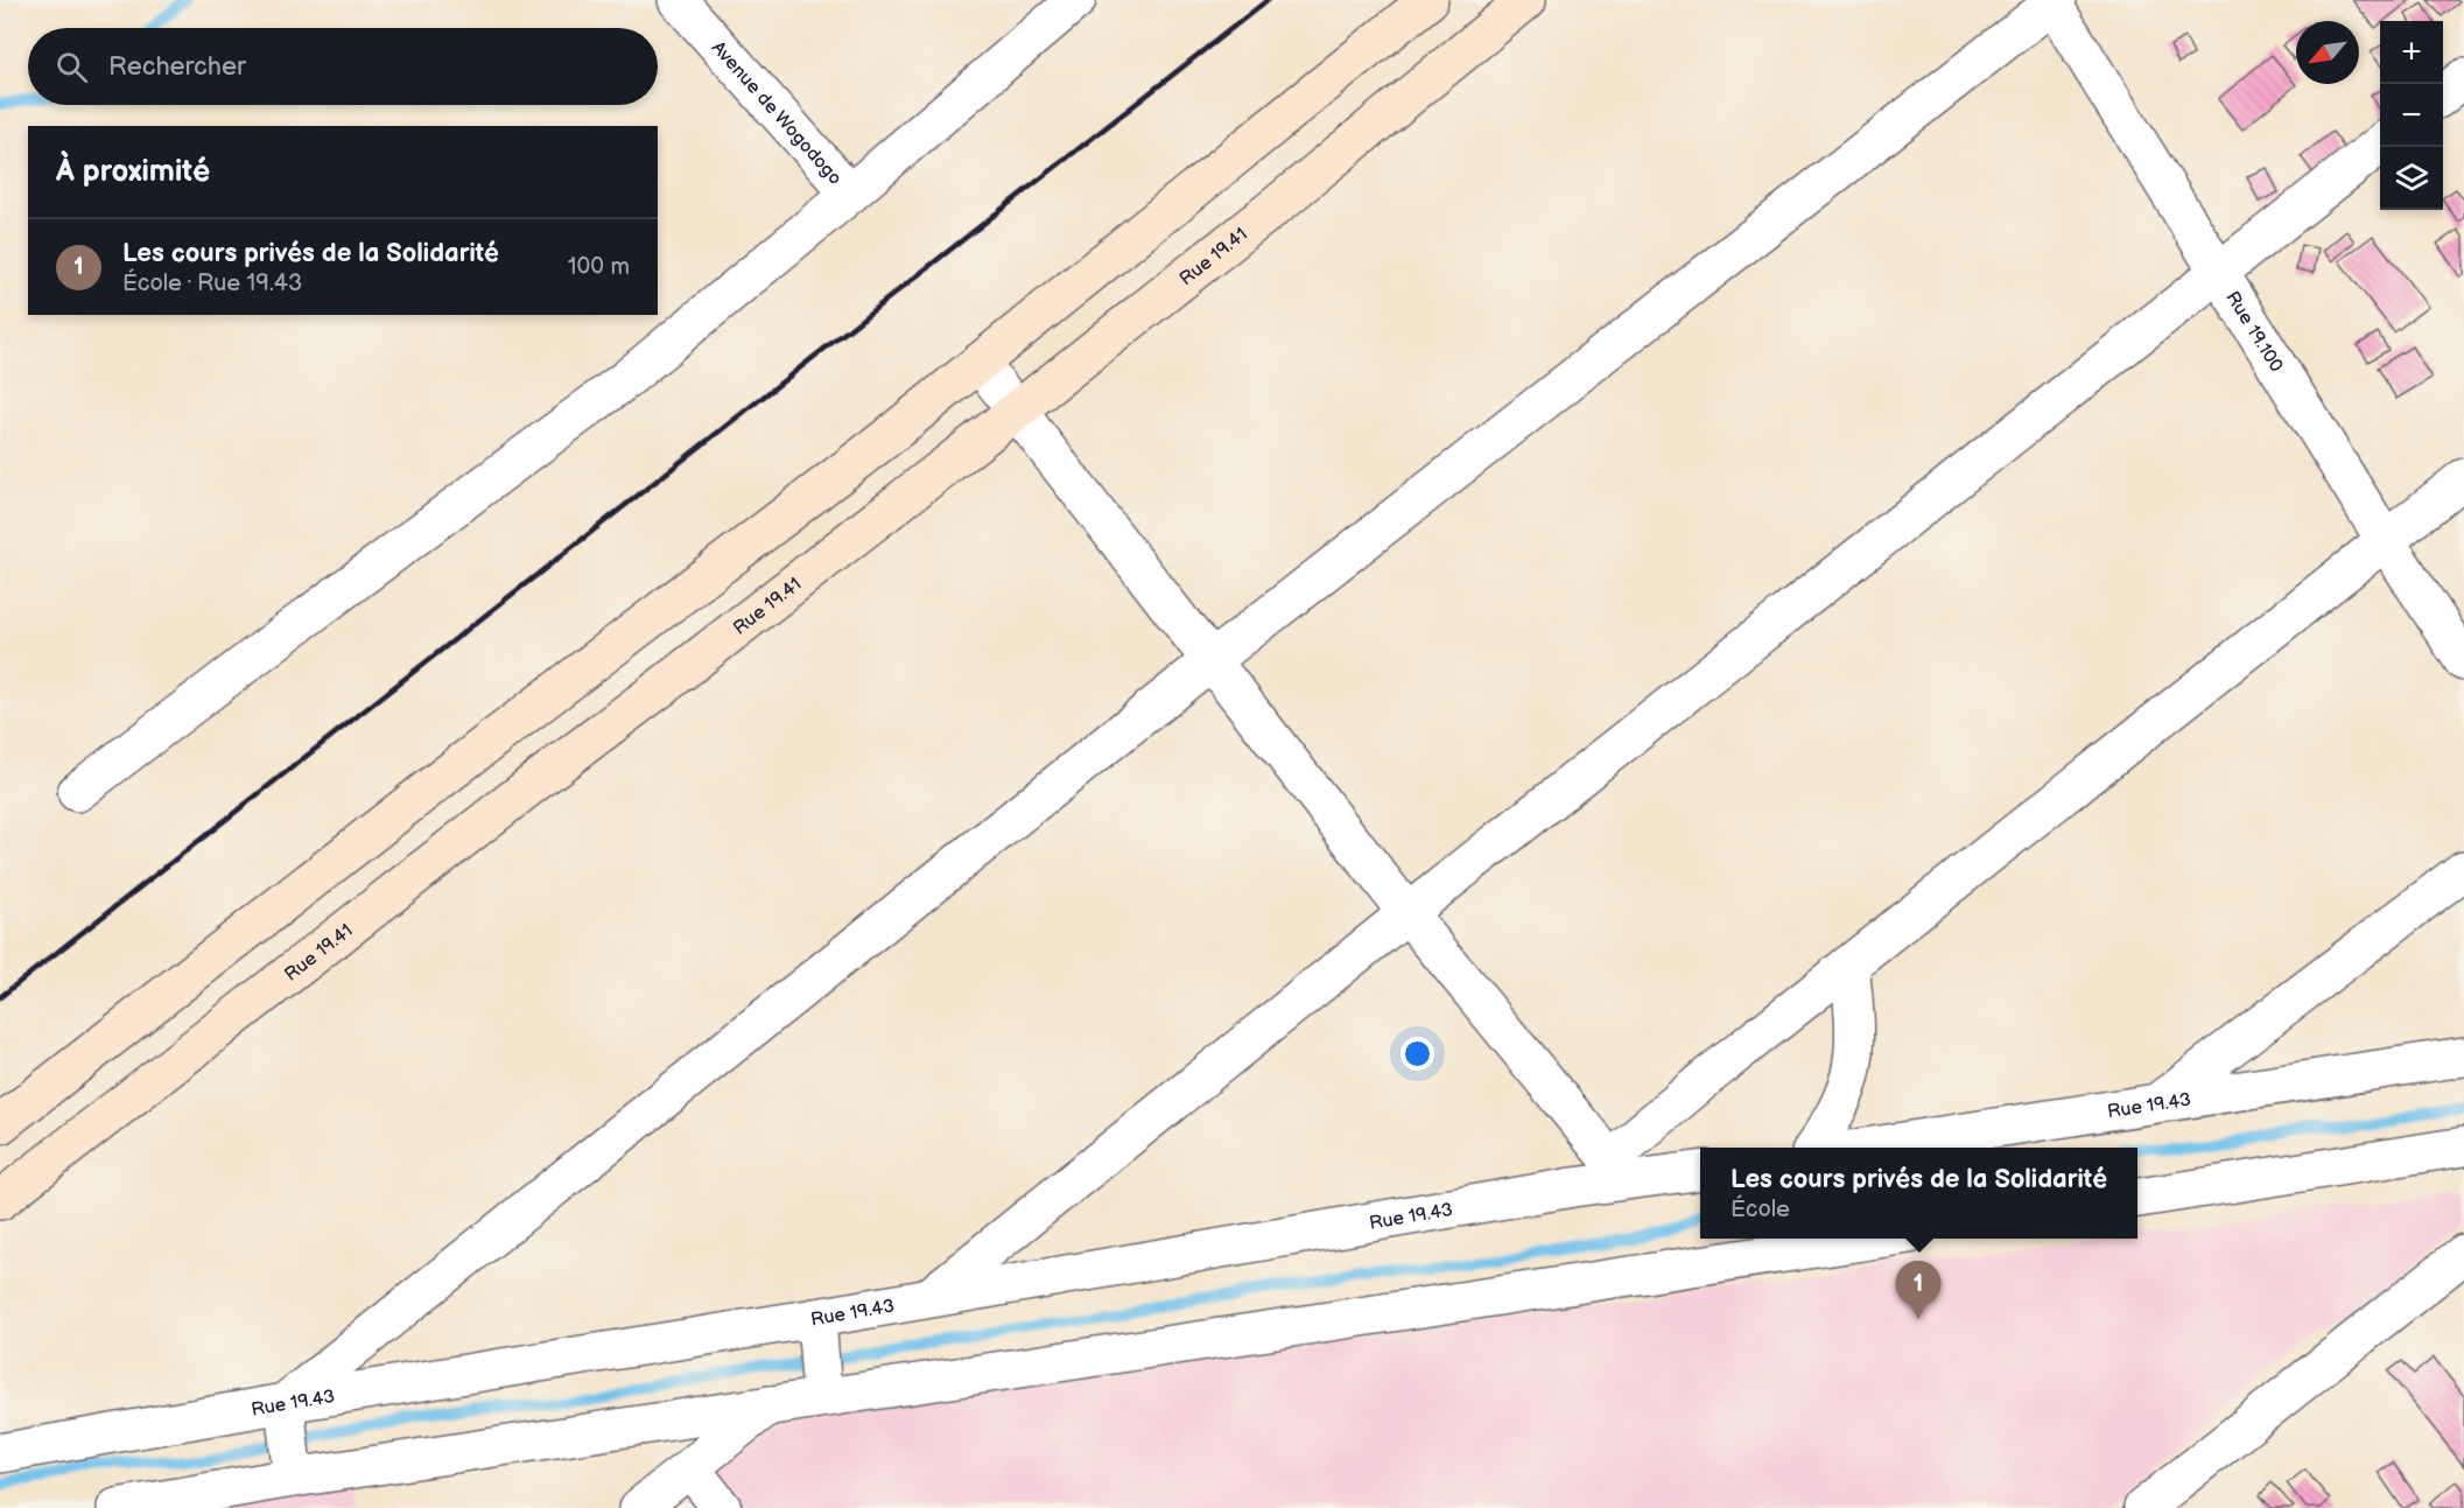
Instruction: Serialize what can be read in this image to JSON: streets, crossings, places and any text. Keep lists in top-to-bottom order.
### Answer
{
  "streets": {
    "main road": ["Rue 19.41"],
    "street": ["Avenue de Wogodogo", "Rue 19.100", "Rue 19.43"]
  },
  "north": "bottom left",
  "page": {
    "map_buttons": ["+", "−"],
    "search": "Rechercher",
    "heading": "À proximité",
    "list": [
      {
        "mark": "1",
        "name": "Les cours privés de la Solidarité",
        "note": "École · Rue 19.43",
        "value": "100 m"
      }
    ],
    "popup": ["Les cours privés de la Solidarité", "École"],
    "pins": "1"
  }
}
